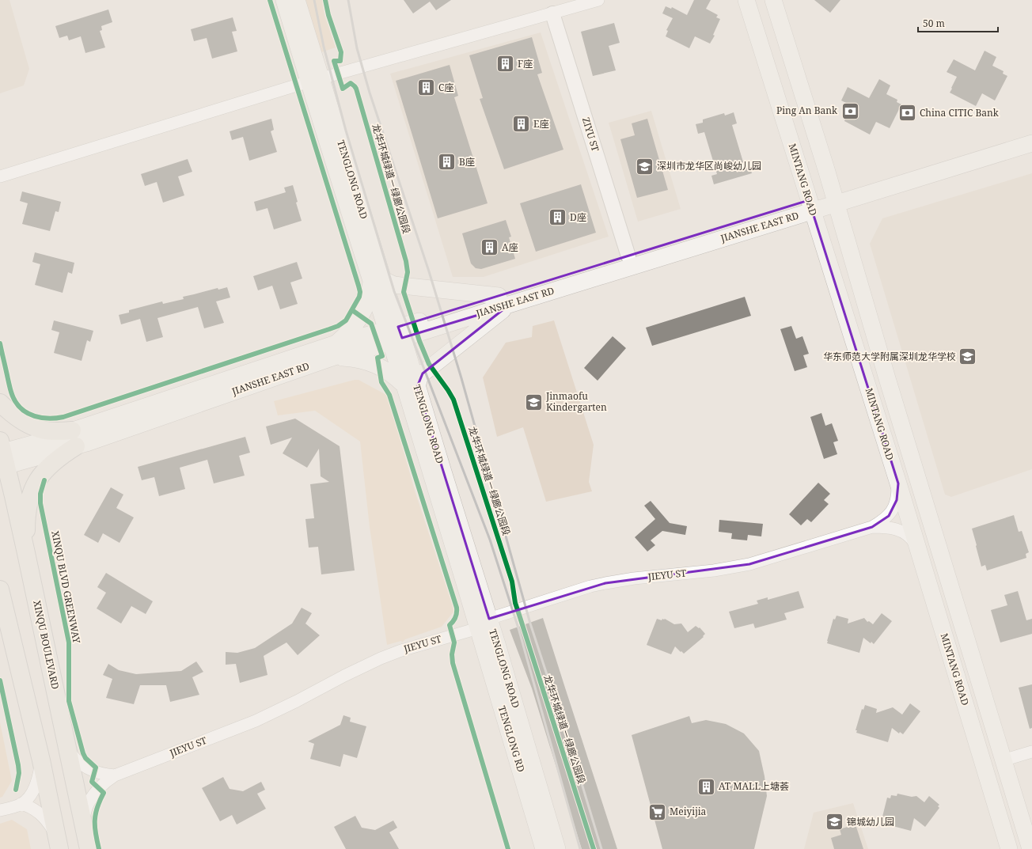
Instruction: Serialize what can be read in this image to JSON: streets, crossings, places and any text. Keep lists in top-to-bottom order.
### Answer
{
  "streets": {
    "main road": [
      "TENGLONG ROAD",
      "MINTANG ROAD",
      "JIANSHE EAST RD",
      "XINQU BOULEVARD",
      "TENGLONG RD"
    ],
    "street": ["ZIYU ST", "JIEYU ST"],
    "cycle path": ["龙华环城绿道－绿廊公园段", "XINQU BLVD GREENWAY"]
  },
  "crossings": [
    ["ZIYU ST", "JIANSHE EAST RD"],
    ["TENGLONG ROAD", "JIANSHE EAST RD"],
    ["TENGLONG ROAD", "JIEYU ST"],
    ["TENGLONG ROAD", "TENGLONG RD"],
    ["MINTANG ROAD", "JIANSHE EAST RD"],
    ["JIANSHE EAST RD", "XINQU BOULEVARD"],
    ["JIEYU ST", "TENGLONG RD"]
  ],
  "places": {
    "building": [
      "F座",
      "C座",
      "E座",
      "B座",
      "D座",
      "A座",
      "AT MALL上塘荟"
    ],
    "bank": ["Ping An Bank", "China CITIC Bank"],
    "school or university": [
      "深圳市龙华区尚峻幼儿园",
      "华东师范大学附属深圳龙华学校",
      "Jinmaofu Kindergarten",
      "锦城幼儿园"
    ],
    "supermarket": ["Meiyijia"]
  },
  "scale_bar": "50 m"
}
